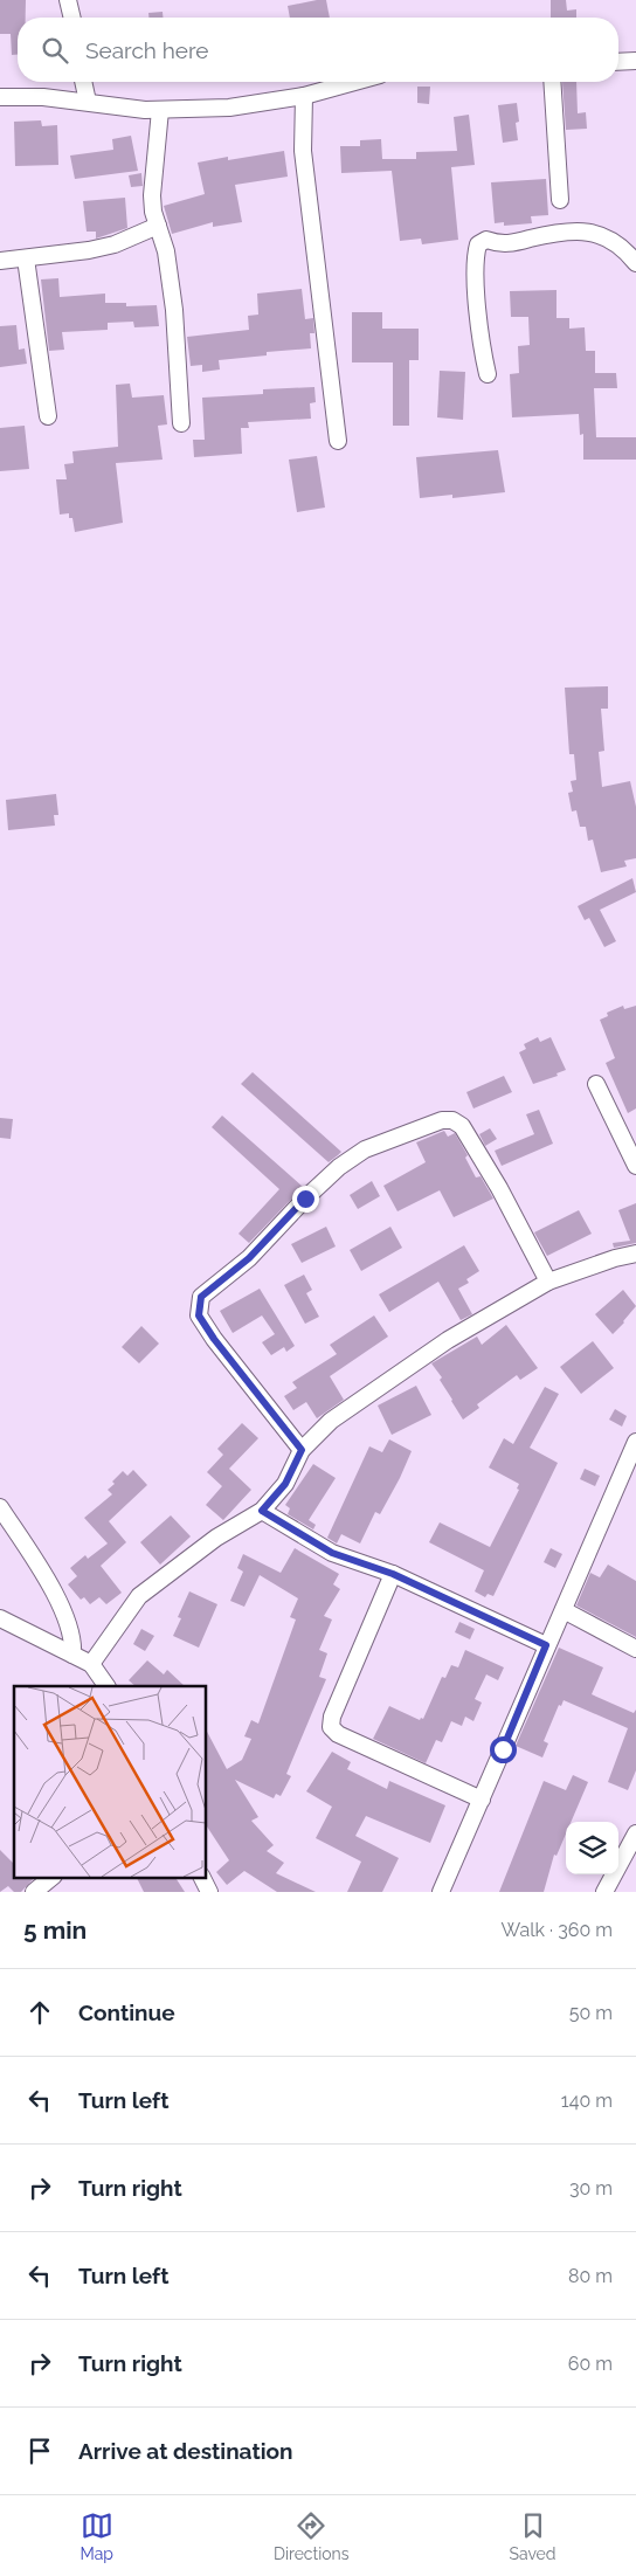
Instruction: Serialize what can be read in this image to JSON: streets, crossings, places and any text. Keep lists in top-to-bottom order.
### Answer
{
  "page": {
    "search": "Search here",
    "heading": ["5 min", "Walk · 360 m"],
    "list": [
      ["Continue", "50 m"],
      ["Turn left", "140 m"],
      ["Turn right", "30 m"],
      ["Turn left", "80 m"],
      ["Turn right", "60 m"],
      "Arrive at destination"
    ],
    "nav": ["Map", "Directions", "Saved"]
  }
}
